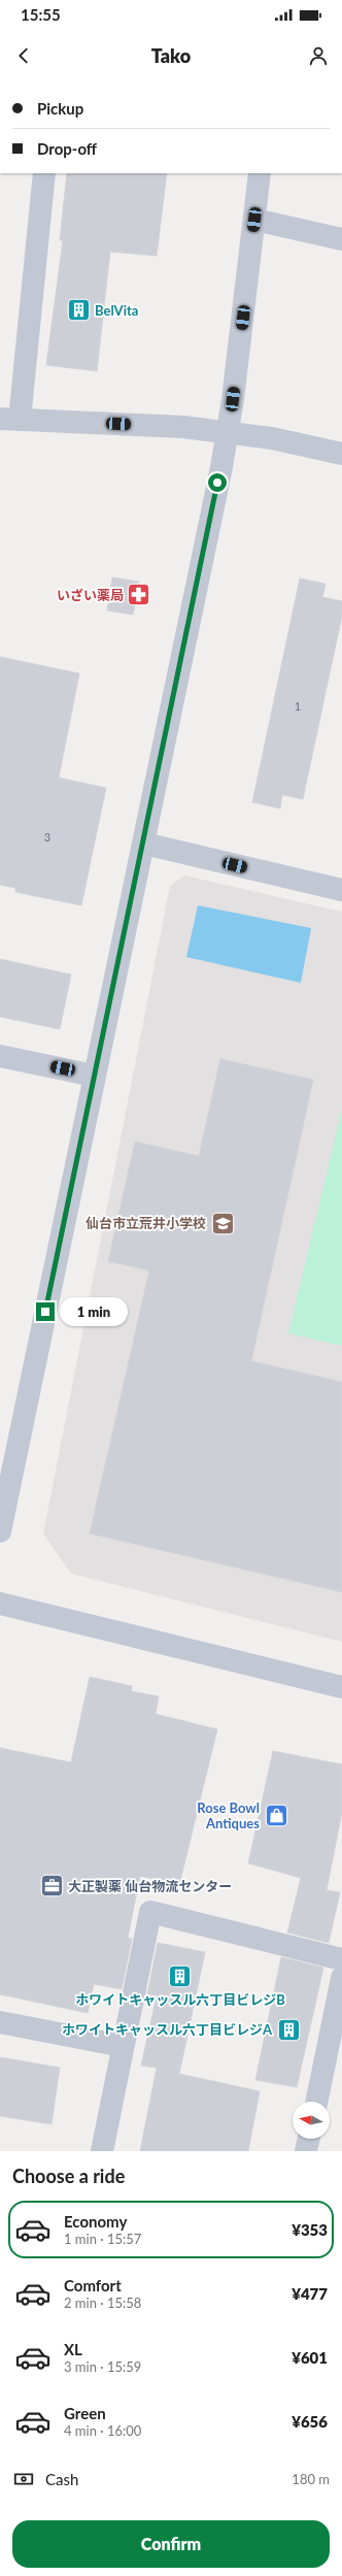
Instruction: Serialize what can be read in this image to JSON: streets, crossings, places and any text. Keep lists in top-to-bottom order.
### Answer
{
  "places": {
    "building": ["BelVita", "ホワイトキャッスル六丁目ビレジB", "ホワイトキャッスル六丁目ビレジA"],
    "pharmacy": ["いざい薬局"],
    "school or university": ["仙台市立荒井小学校"],
    "shop": ["Rose Bowl Antiques"],
    "office": ["大正製薬 仙台物流センター"]
  },
  "house_numbers": ["1", "3"],
  "north": "left",
  "page": {
    "status": "15:55",
    "header": "Tako",
    "banner": ["Pickup", "Drop-off"],
    "bubble": "1 min",
    "heading": "Choose a ride",
    "list": [
      {
        "name": "Economy",
        "note": "1 min · 15:57",
        "value": "¥353"
      },
      {
        "name": "Comfort",
        "note": "2 min · 15:58",
        "value": "¥477"
      },
      {
        "name": "XL",
        "note": "3 min · 15:59",
        "value": "¥601"
      },
      {
        "name": "Green",
        "note": "4 min · 16:00",
        "value": "¥656"
      }
    ],
    "pay": ["Cash", "180 m"],
    "buttons": "Confirm"
  }
}
